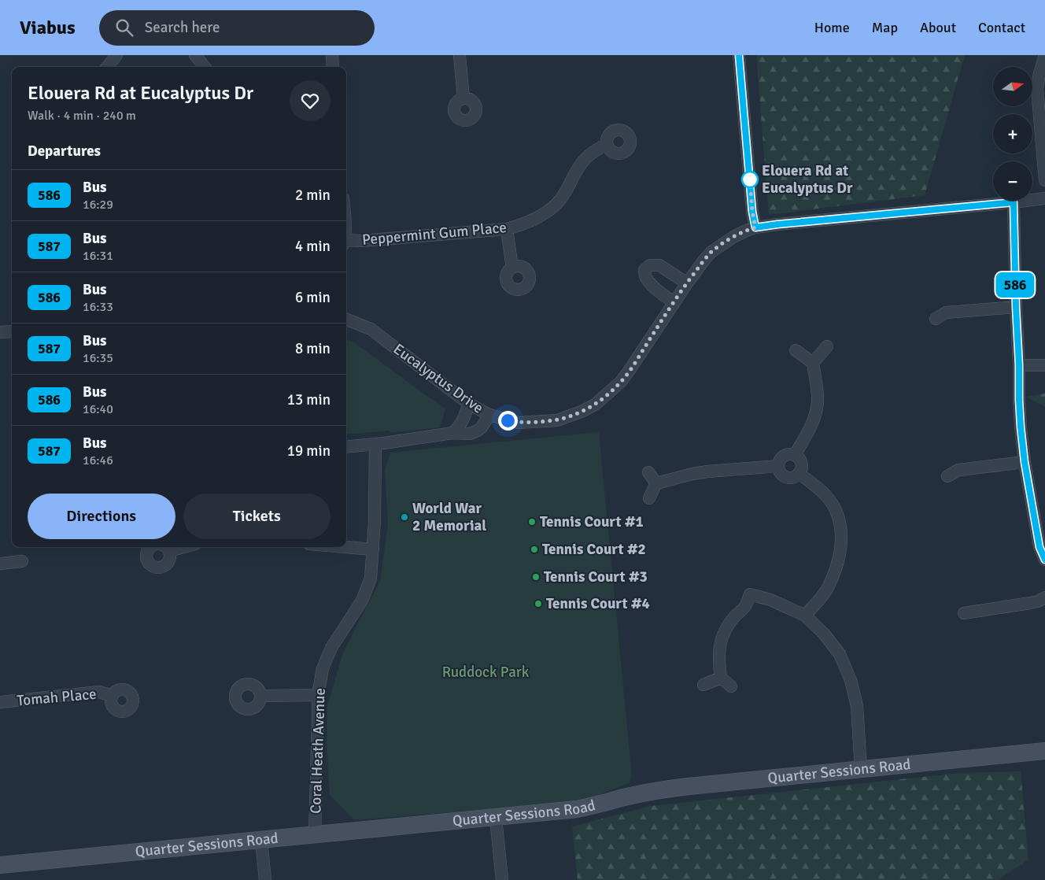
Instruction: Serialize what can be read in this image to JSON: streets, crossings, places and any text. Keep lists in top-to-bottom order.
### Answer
{
  "streets": {
    "main road": ["Quarter Sessions Road"],
    "street": [
      "Peppermint Gum Place",
      "Eucalyptus Drive",
      "Tomah Place",
      "Coral Heath Avenue"
    ]
  },
  "crossings": [
    ["Coral Heath Avenue", "Quarter Sessions Road"]
  ],
  "parks": ["Ruddock Park"],
  "places": [
    "Elouera Rd at Eucalyptus Dr",
    "World War 2 Memorial",
    "Tennis Court #1",
    "Tennis Court #2",
    "Tennis Court #3",
    "Tennis Court #4"
  ],
  "lines": ["bus line 586"],
  "north": "right",
  "page": {
    "header": "Viabus",
    "search": "Search here",
    "nav": [
      "Home",
      "Map",
      "About",
      "Contact"
    ],
    "on_map": "586",
    "map_buttons": ["+", "−"],
    "heading": [
      ["Elouera Rd at Eucalyptus Dr", "Walk · 4 min · 240 m"],
      "Departures"
    ],
    "list": [
      {
        "mark": "586",
        "name": "Bus",
        "note": "16:29",
        "value": "2 min"
      },
      {
        "mark": "587",
        "name": "Bus",
        "note": "16:31",
        "value": "4 min"
      },
      {
        "mark": "586",
        "name": "Bus",
        "note": "16:33",
        "value": "6 min"
      },
      {
        "mark": "587",
        "name": "Bus",
        "note": "16:35",
        "value": "8 min"
      },
      {
        "mark": "586",
        "name": "Bus",
        "note": "16:40",
        "value": "13 min"
      },
      {
        "mark": "587",
        "name": "Bus",
        "note": "16:46",
        "value": "19 min"
      }
    ],
    "buttons": ["Directions", "Tickets"]
  }
}
